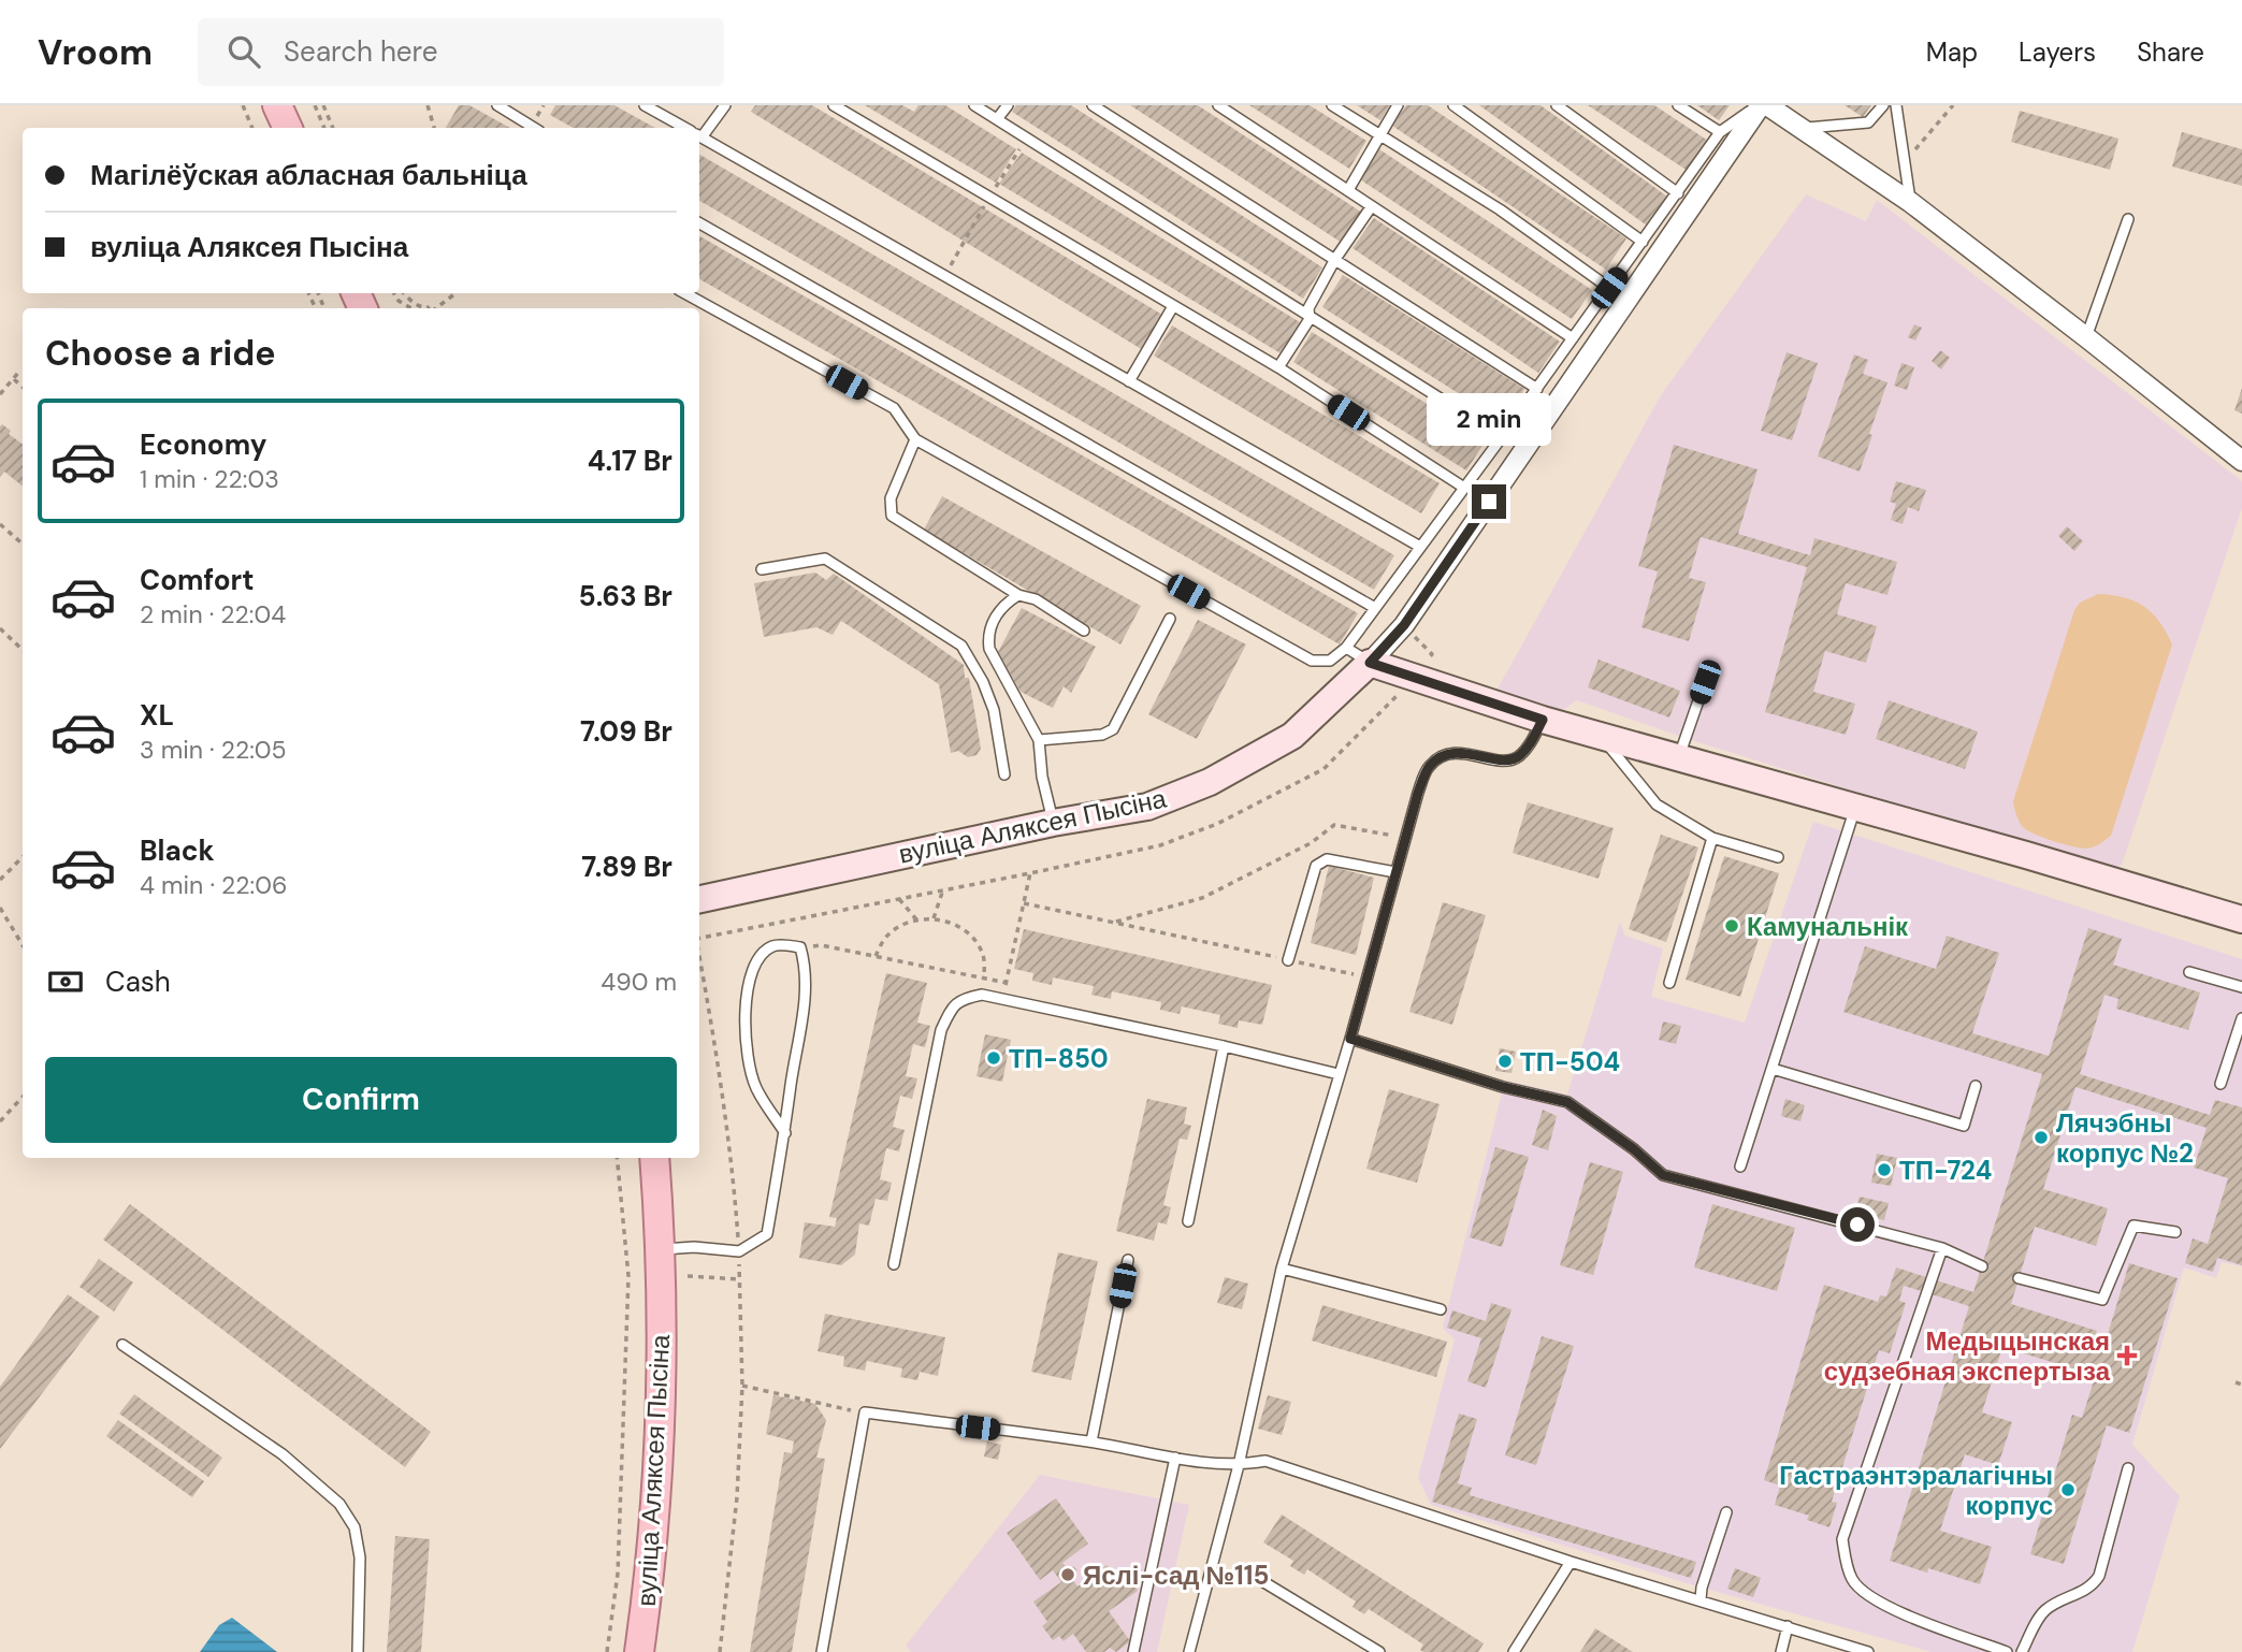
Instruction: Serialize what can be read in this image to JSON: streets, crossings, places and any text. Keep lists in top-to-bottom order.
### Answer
{
  "streets": {
    "main road": ["вуліца Аляксея Пысіна"]
  },
  "places": {
    "other": [
      "Камунальнік",
      "ТП-850",
      "ТП-504",
      "Лячэбны корпус №2",
      "ТП-724",
      "Гастраэнтэралагічны корпус",
      "Яслі-сад №115"
    ],
    "health": ["Медыцынская судзебная экспертыза"]
  },
  "page": {
    "header": "Vroom",
    "search": "Search here",
    "nav": ["Map", "Layers", "Share"],
    "banner": ["Магілёўская абласная бальніца", "вуліца Аляксея Пысіна"],
    "heading": "Choose a ride",
    "bubble": "2 min",
    "list": [
      {
        "name": "Economy",
        "note": "1 min · 22:03",
        "value": "4.17 Br"
      },
      {
        "name": "Comfort",
        "note": "2 min · 22:04",
        "value": "5.63 Br"
      },
      {
        "name": "XL",
        "note": "3 min · 22:05",
        "value": "7.09 Br"
      },
      {
        "name": "Black",
        "note": "4 min · 22:06",
        "value": "7.89 Br"
      }
    ],
    "pay": ["Cash", "490 m"],
    "buttons": "Confirm"
  }
}
